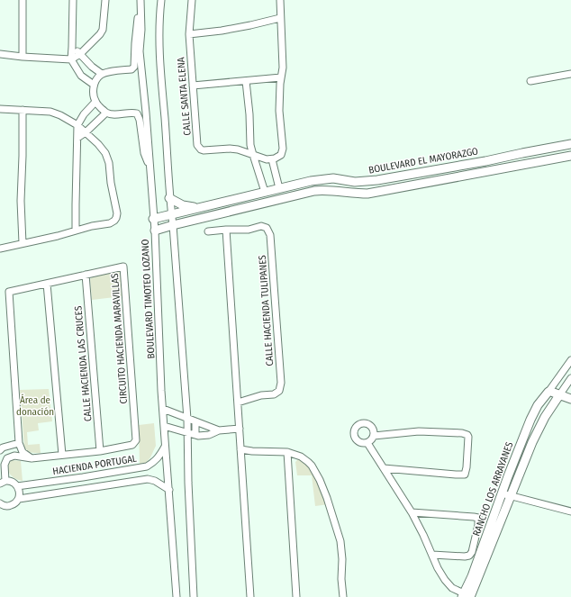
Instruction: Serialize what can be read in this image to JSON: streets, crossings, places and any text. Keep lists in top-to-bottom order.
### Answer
{
  "streets": {
    "street": [
      "CALLE SANTA ELENA",
      "BOULEVARD EL MAYORAZGO",
      "BOULEVARD TIMOTEO LOZANO",
      "CALLE HACIENDA TULIPANES",
      "CIRCUITO HACIENDA MARAVILLAS",
      "CALLE HACIENDA LAS CRUCES",
      "HACIENDA PORTUGAL",
      "RANCHO LOS ARRAYANES"
    ]
  },
  "crossings": [
    ["BOULEVARD EL MAYORAZGO", "BOULEVARD TIMOTEO LOZANO"],
    ["BOULEVARD TIMOTEO LOZANO", "HACIENDA PORTUGAL"],
    ["CIRCUITO HACIENDA MARAVILLAS", "CALLE HACIENDA LAS CRUCES"]
  ],
  "parks": ["Área de donación"]
}
